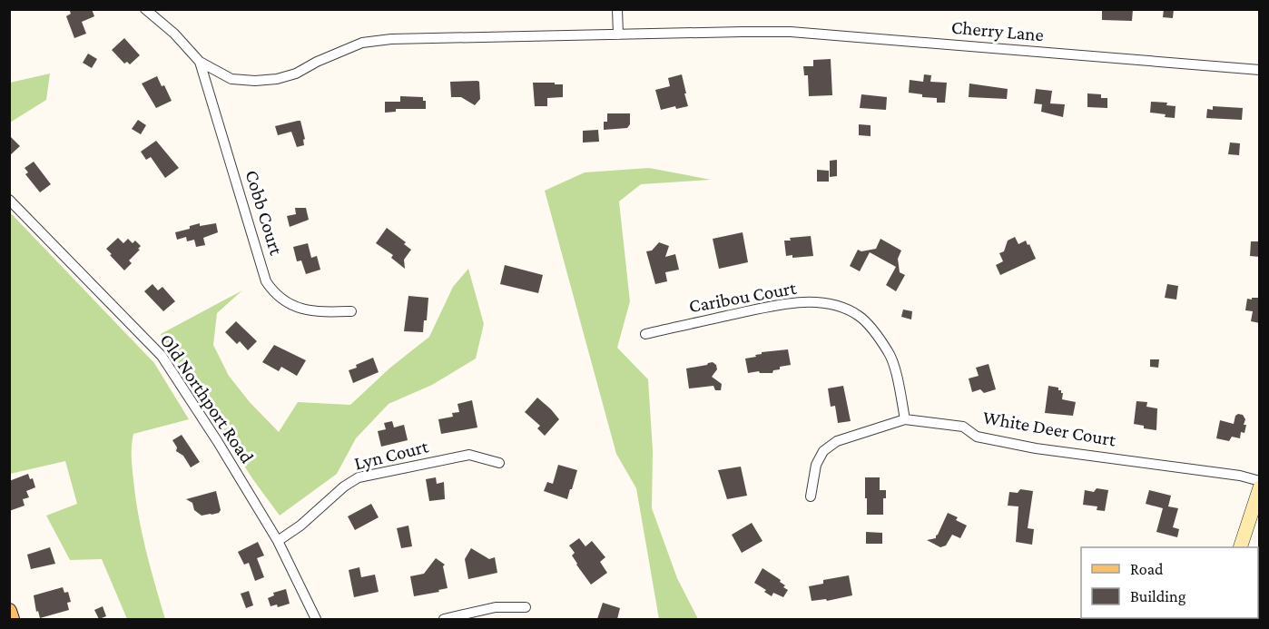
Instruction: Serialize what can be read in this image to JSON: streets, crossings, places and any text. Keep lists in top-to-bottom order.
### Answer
{
  "streets": {
    "street": [
      "Cherry Lane",
      "Cobb Court",
      "Caribou Court",
      "Old Northport Road",
      "White Deer Court",
      "Lyn Court"
    ]
  },
  "crossings": [
    ["Cherry Lane", "Cobb Court"],
    ["Caribou Court", "White Deer Court"],
    ["Old Northport Road", "Lyn Court"]
  ],
  "legend": ["Road", "Building"]
}
